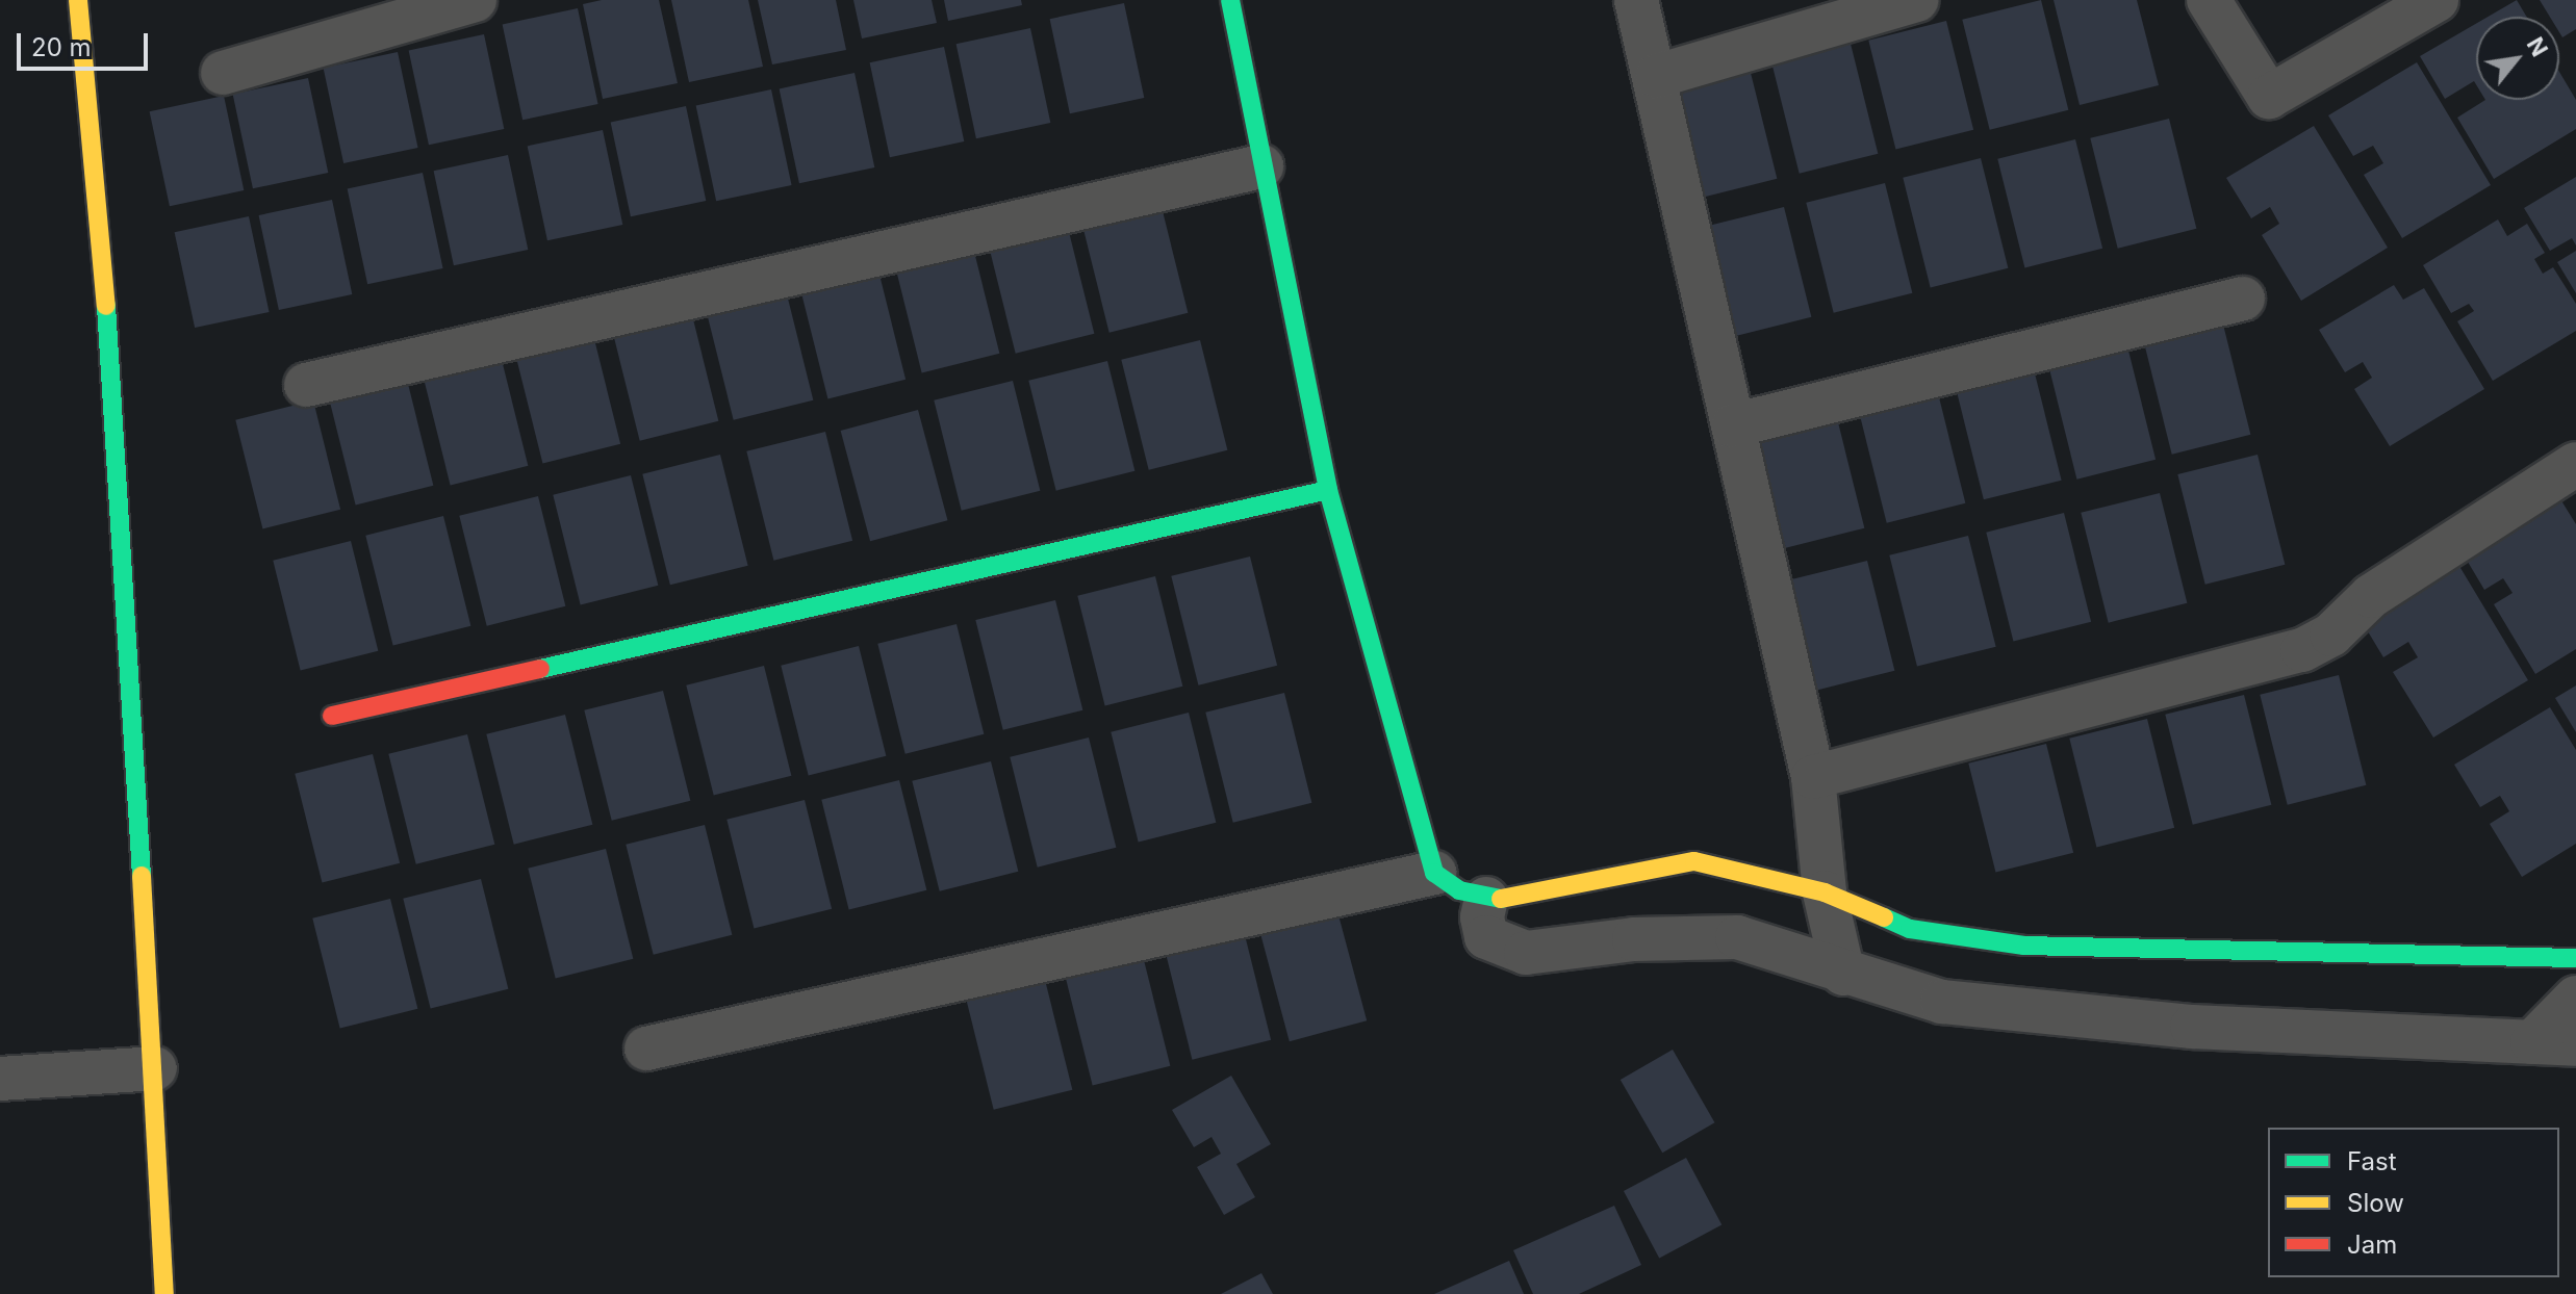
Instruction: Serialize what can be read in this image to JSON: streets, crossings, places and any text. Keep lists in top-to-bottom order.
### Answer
{
  "legend": ["Fast", "Slow", "Jam"],
  "scale_bar": "20 m",
  "north": "top right"
}
